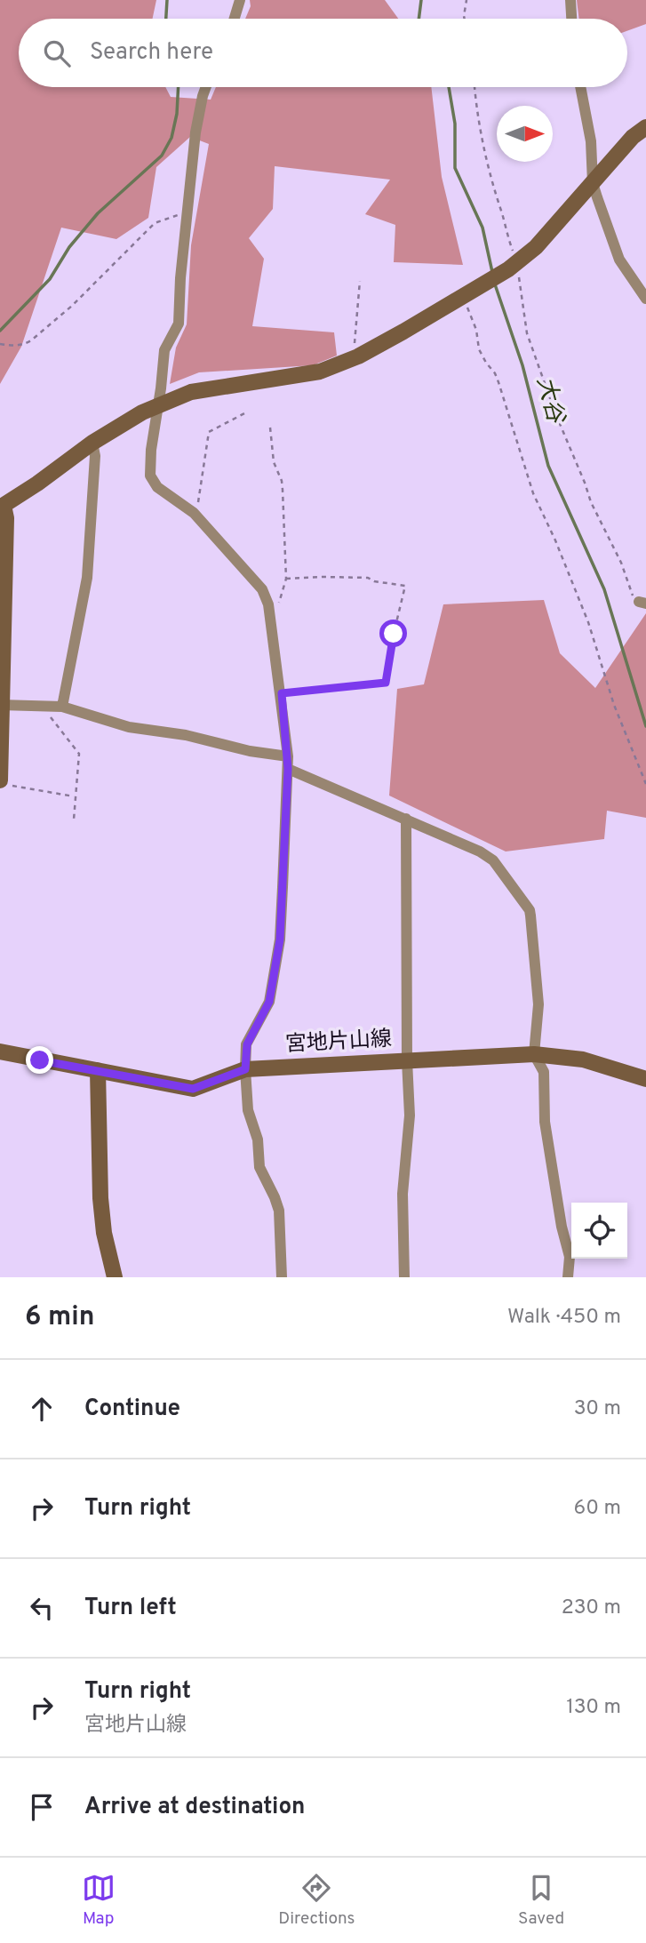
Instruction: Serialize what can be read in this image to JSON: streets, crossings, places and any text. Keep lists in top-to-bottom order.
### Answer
{
  "streets": {
    "street": ["宮地片山線"]
  },
  "water": ["大谷"],
  "north": "right",
  "page": {
    "search": "Search here",
    "heading": ["6 min", "Walk · 450 m"],
    "list": [
      ["Continue", "30 m"],
      ["Turn right", "60 m"],
      ["Turn left", "230 m"],
      ["Turn right", "宮地片山線", "130 m"],
      "Arrive at destination"
    ],
    "nav": ["Map", "Directions", "Saved"]
  }
}
